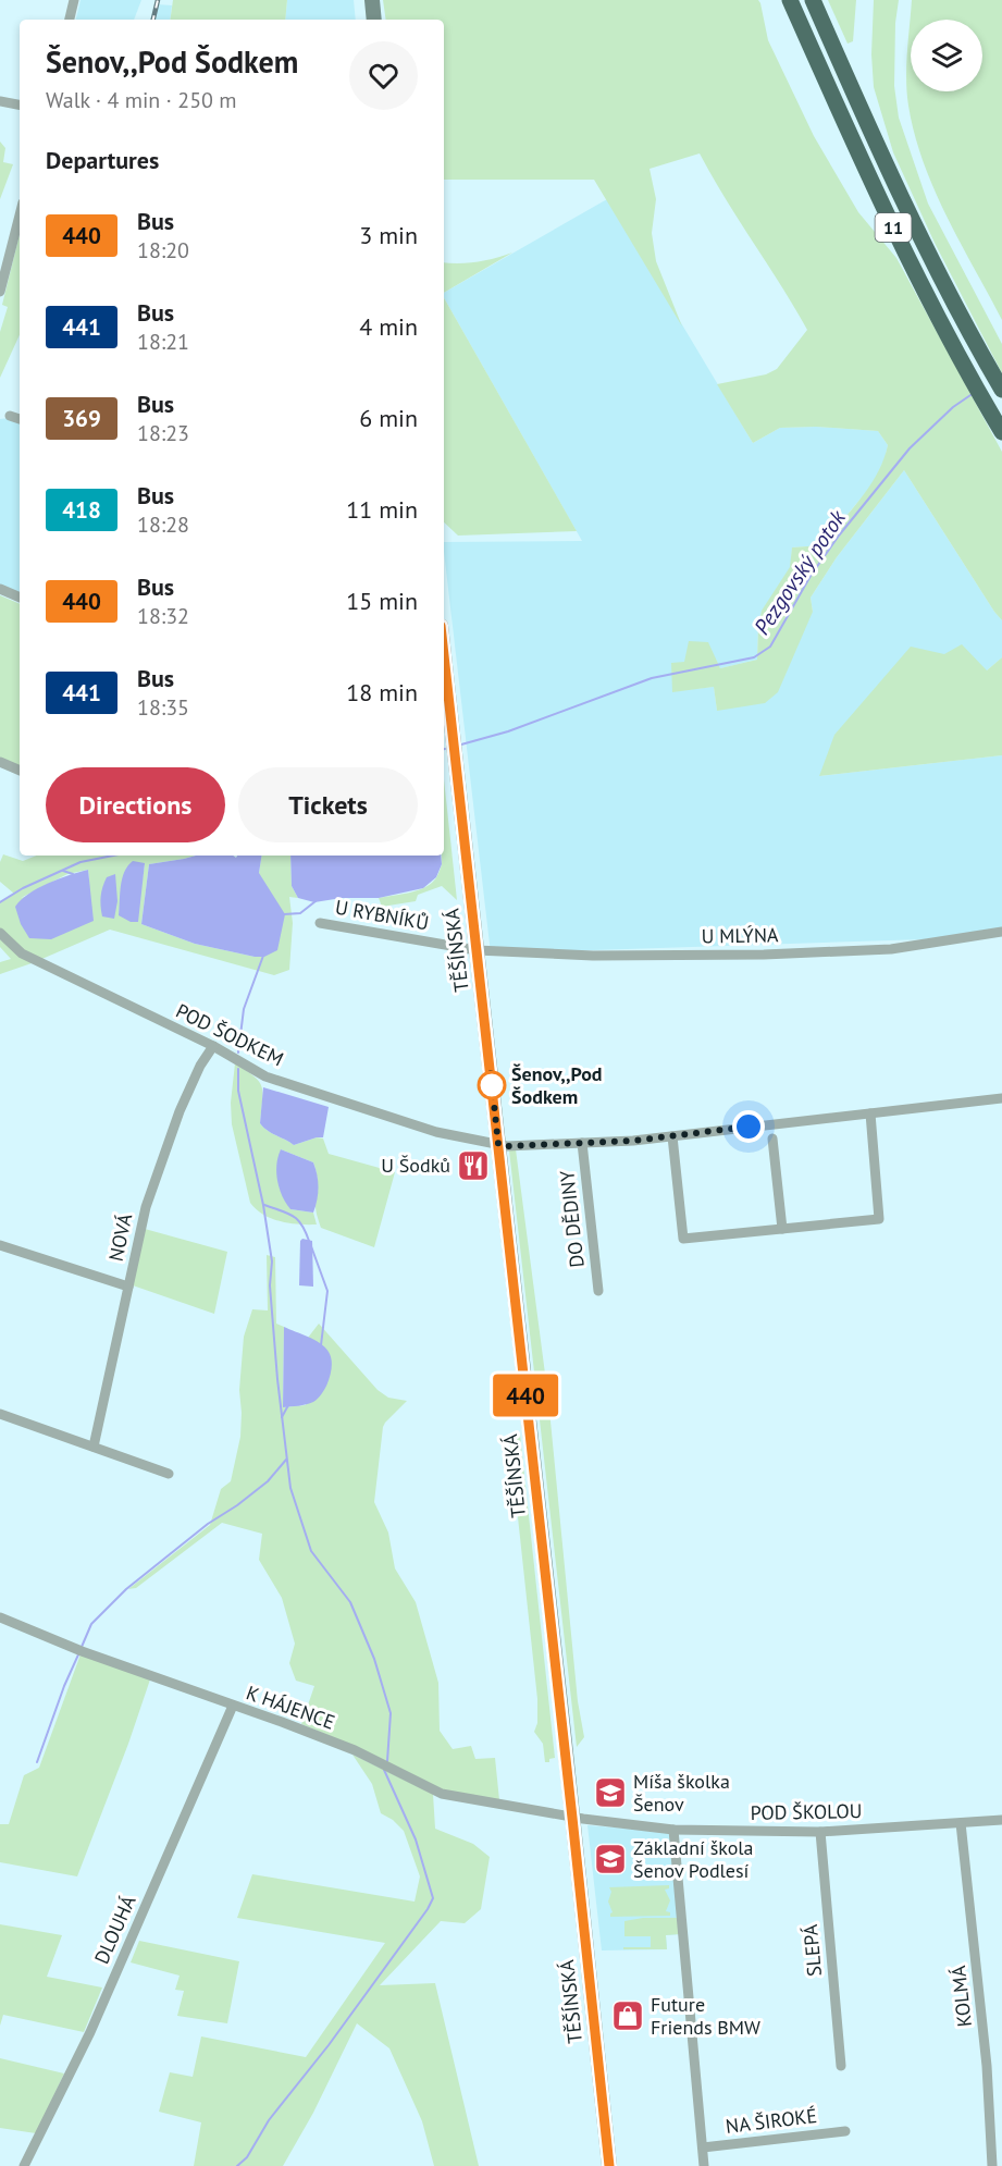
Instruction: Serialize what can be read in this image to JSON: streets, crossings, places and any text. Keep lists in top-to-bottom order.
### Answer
{
  "streets": {
    "highway": ["11"],
    "main road": ["TĚŠÍNSKÁ"],
    "street": [
      "U RYBNÍKŮ",
      "U MLÝNA",
      "POD ŠODKEM",
      "DO DĚDINY",
      "NOVÁ",
      "K HÁJENCE",
      "POD ŠKOLOU",
      "DLOUHÁ",
      "SLEPÁ",
      "KOLMÁ",
      "NA ŠIROKÉ"
    ]
  },
  "crossings": [
    ["U RYBNÍKŮ", "U MLÝNA"],
    ["U RYBNÍKŮ", "TĚŠÍNSKÁ"],
    ["U MLÝNA", "TĚŠÍNSKÁ"],
    ["TĚŠÍNSKÁ", "POD ŠODKEM"],
    ["TĚŠÍNSKÁ", "DO DĚDINY"],
    ["TĚŠÍNSKÁ", "K HÁJENCE"],
    ["TĚŠÍNSKÁ", "POD ŠKOLOU"],
    ["POD ŠODKEM", "DO DĚDINY"],
    ["POD ŠODKEM", "NOVÁ"],
    ["K HÁJENCE", "POD ŠKOLOU"],
    ["K HÁJENCE", "DLOUHÁ"],
    ["POD ŠKOLOU", "SLEPÁ"],
    ["POD ŠKOLOU", "KOLMÁ"],
    ["POD ŠKOLOU", "NA ŠIROKÉ"]
  ],
  "water": ["Pezgovský potok"],
  "places": {
    "other": ["Šenov,,Pod Šodkem"],
    "restaurant": ["U Šodků"],
    "school or university": ["Míša školka Šenov", "Základní škola Šenov Podlesí"],
    "shop": ["Future Friends BMW"]
  },
  "lines": ["bus line 440"],
  "page": {
    "on_map": "440",
    "heading": [
      ["Šenov,,Pod Šodkem", "Walk · 4 min · 250 m"],
      "Departures"
    ],
    "list": [
      {
        "mark": "440",
        "name": "Bus",
        "note": "18:20",
        "value": "3 min"
      },
      {
        "mark": "441",
        "name": "Bus",
        "note": "18:21",
        "value": "4 min"
      },
      {
        "mark": "369",
        "name": "Bus",
        "note": "18:23",
        "value": "6 min"
      },
      {
        "mark": "418",
        "name": "Bus",
        "note": "18:28",
        "value": "11 min"
      },
      {
        "mark": "440",
        "name": "Bus",
        "note": "18:32",
        "value": "15 min"
      },
      {
        "mark": "441",
        "name": "Bus",
        "note": "18:35",
        "value": "18 min"
      }
    ],
    "buttons": ["Directions", "Tickets"]
  }
}
